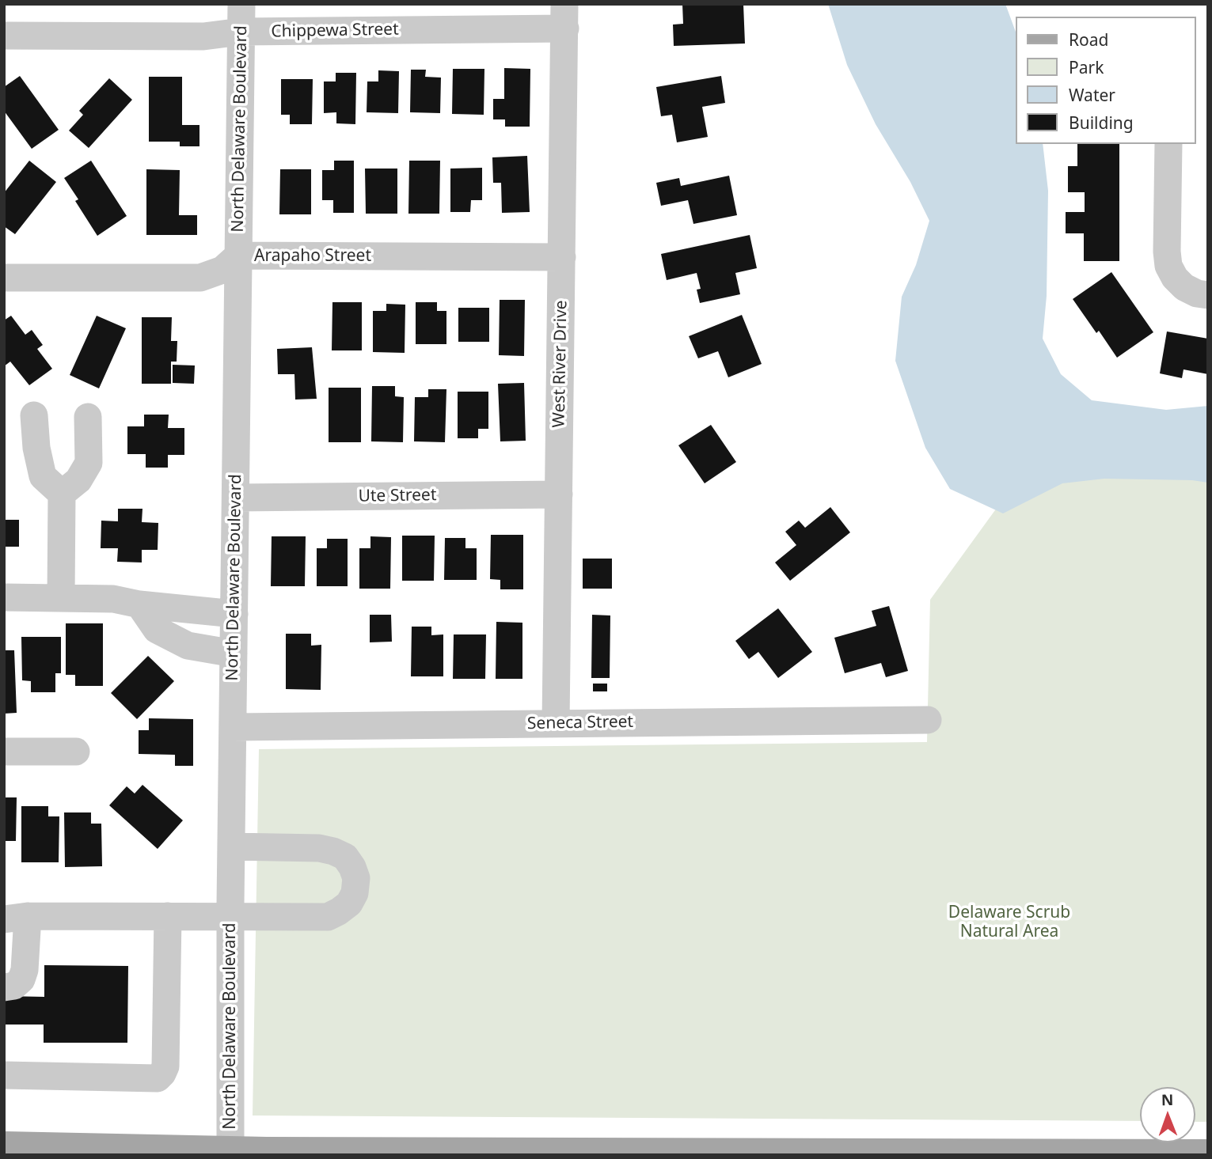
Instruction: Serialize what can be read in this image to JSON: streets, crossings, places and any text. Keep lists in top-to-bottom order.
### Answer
{
  "streets": {
    "street": [
      "Chippewa Street",
      "North Delaware Boulevard",
      "Arapaho Street",
      "West River Drive",
      "Ute Street",
      "Seneca Street"
    ]
  },
  "crossings": [
    ["Chippewa Street", "North Delaware Boulevard"],
    ["Chippewa Street", "West River Drive"],
    ["North Delaware Boulevard", "Arapaho Street"],
    ["North Delaware Boulevard", "Ute Street"],
    ["North Delaware Boulevard", "Seneca Street"],
    ["Arapaho Street", "West River Drive"],
    ["West River Drive", "Ute Street"],
    ["West River Drive", "Seneca Street"]
  ],
  "parks": ["Delaware Scrub Natural Area"],
  "legend": [
    "Road",
    "Park",
    "Water",
    "Building"
  ],
  "north": "top"
}
